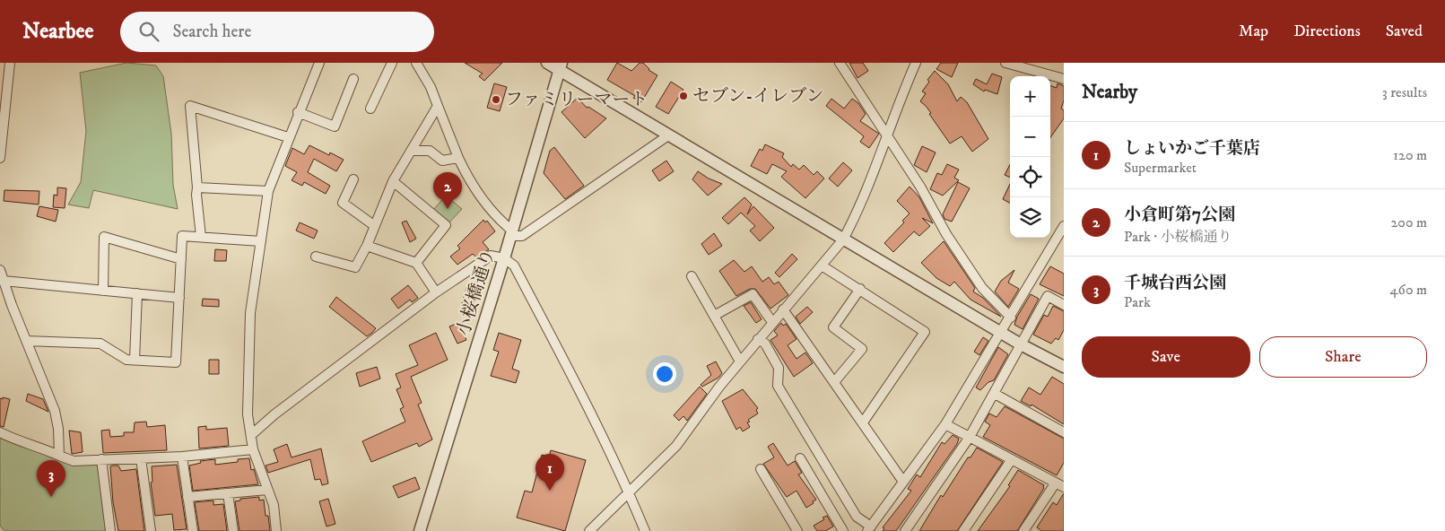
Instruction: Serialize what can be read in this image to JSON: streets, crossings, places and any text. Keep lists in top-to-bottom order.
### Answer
{
  "streets": {
    "street": ["小桜橋通り"]
  },
  "places": ["セブン-イレブン", "ファミリーマート"],
  "page": {
    "header": "Nearbee",
    "search": "Search here",
    "nav": ["Map", "Directions", "Saved"],
    "heading": ["Nearby", "3 results"],
    "map_buttons": ["+", "−"],
    "list": [
      {
        "mark": "1",
        "name": "しょいかご千葉店",
        "note": "Supermarket",
        "value": "120 m"
      },
      {
        "mark": "2",
        "name": "小倉町第7公園",
        "note": "Park · 小桜橋通り",
        "value": "200 m"
      },
      {
        "mark": "3",
        "name": "千城台西公園",
        "note": "Park",
        "value": "460 m"
      }
    ],
    "pins": ["2", "1", "3"],
    "buttons": ["Save", "Share"]
  }
}
